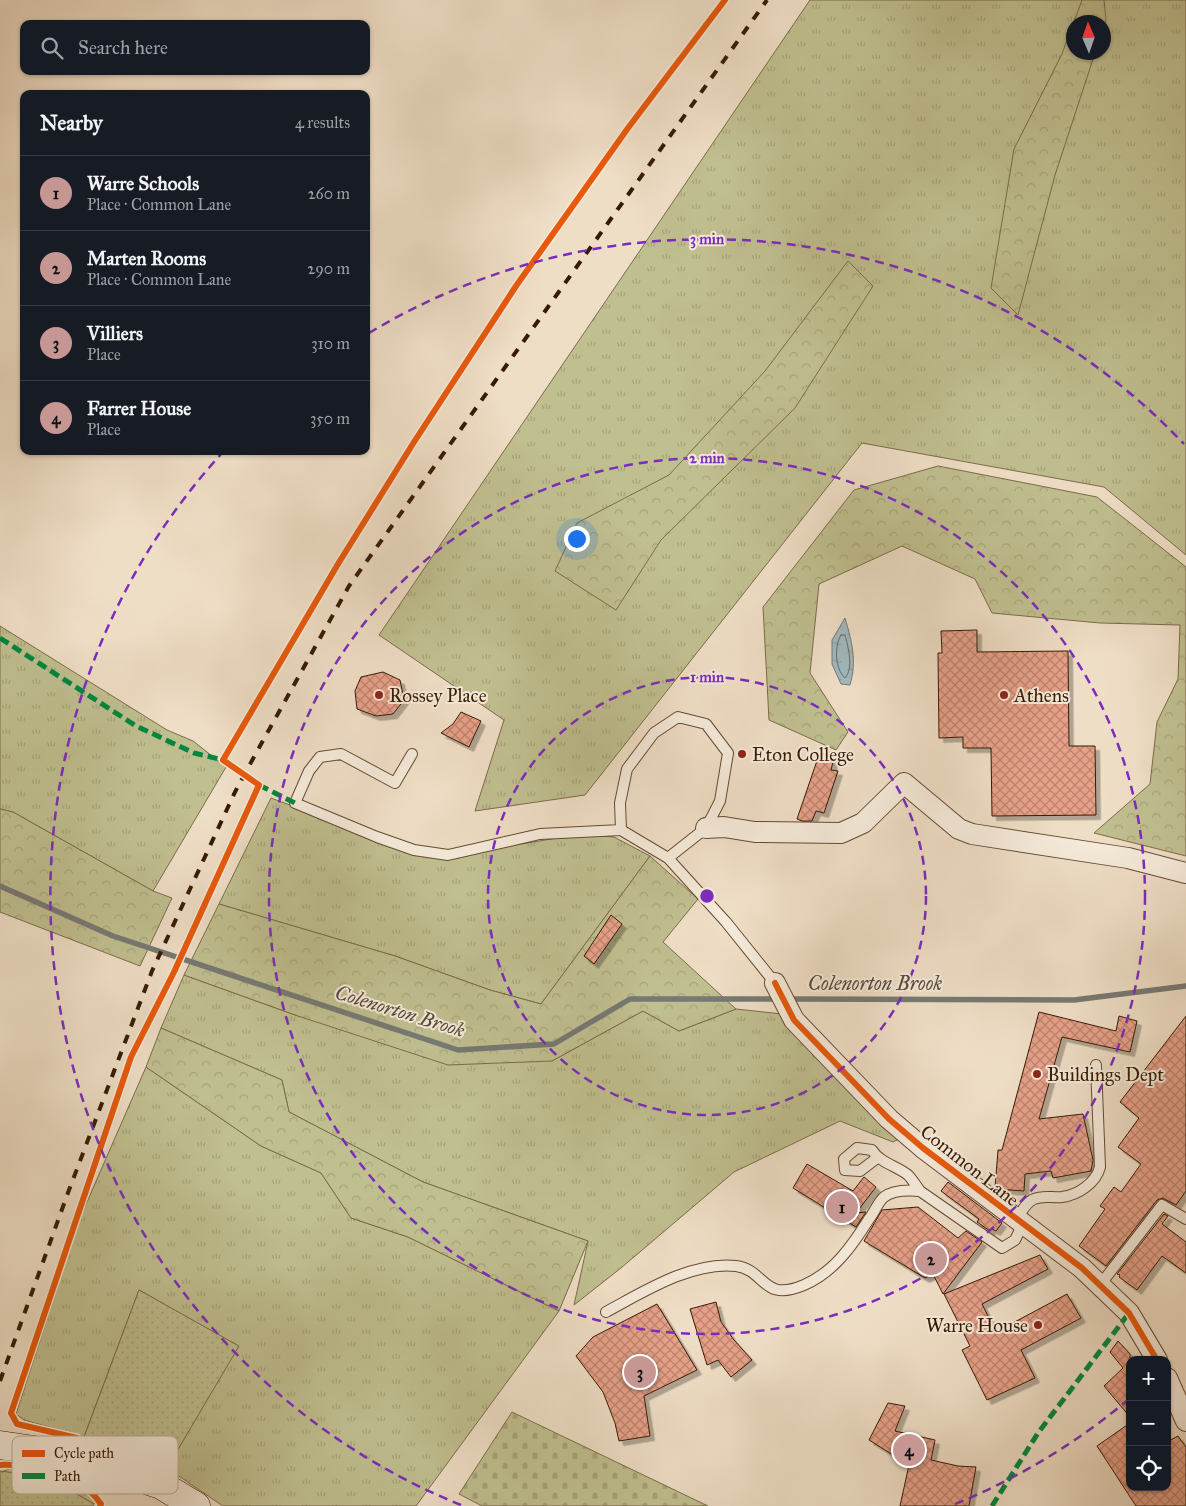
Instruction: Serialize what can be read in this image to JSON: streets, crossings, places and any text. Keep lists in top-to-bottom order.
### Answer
{
  "streets": {
    "street": ["Common Lane"]
  },
  "water": ["Colenorton Brook"],
  "places": [
    "Rossey Place",
    "Athens",
    "Eton College",
    "Buildings Dept",
    "Warre House"
  ],
  "legend": ["Cycle path", "Path"],
  "north": "top",
  "page": {
    "search": "Search here",
    "heading": ["Nearby", "4 results"],
    "list": [
      {
        "mark": "1",
        "name": "Warre Schools",
        "note": "Place · Common Lane",
        "value": "260 m"
      },
      {
        "mark": "2",
        "name": "Marten Rooms",
        "note": "Place · Common Lane",
        "value": "290 m"
      },
      {
        "mark": "3",
        "name": "Villiers",
        "note": "Place",
        "value": "310 m"
      },
      {
        "mark": "4",
        "name": "Farrer House",
        "note": "Place",
        "value": "350 m"
      }
    ],
    "pins": [
      "1",
      "2",
      "3",
      "4"
    ],
    "map_buttons": ["+", "−"]
  },
  "rings": ["3 min", "2 min", "1 min"]
}
